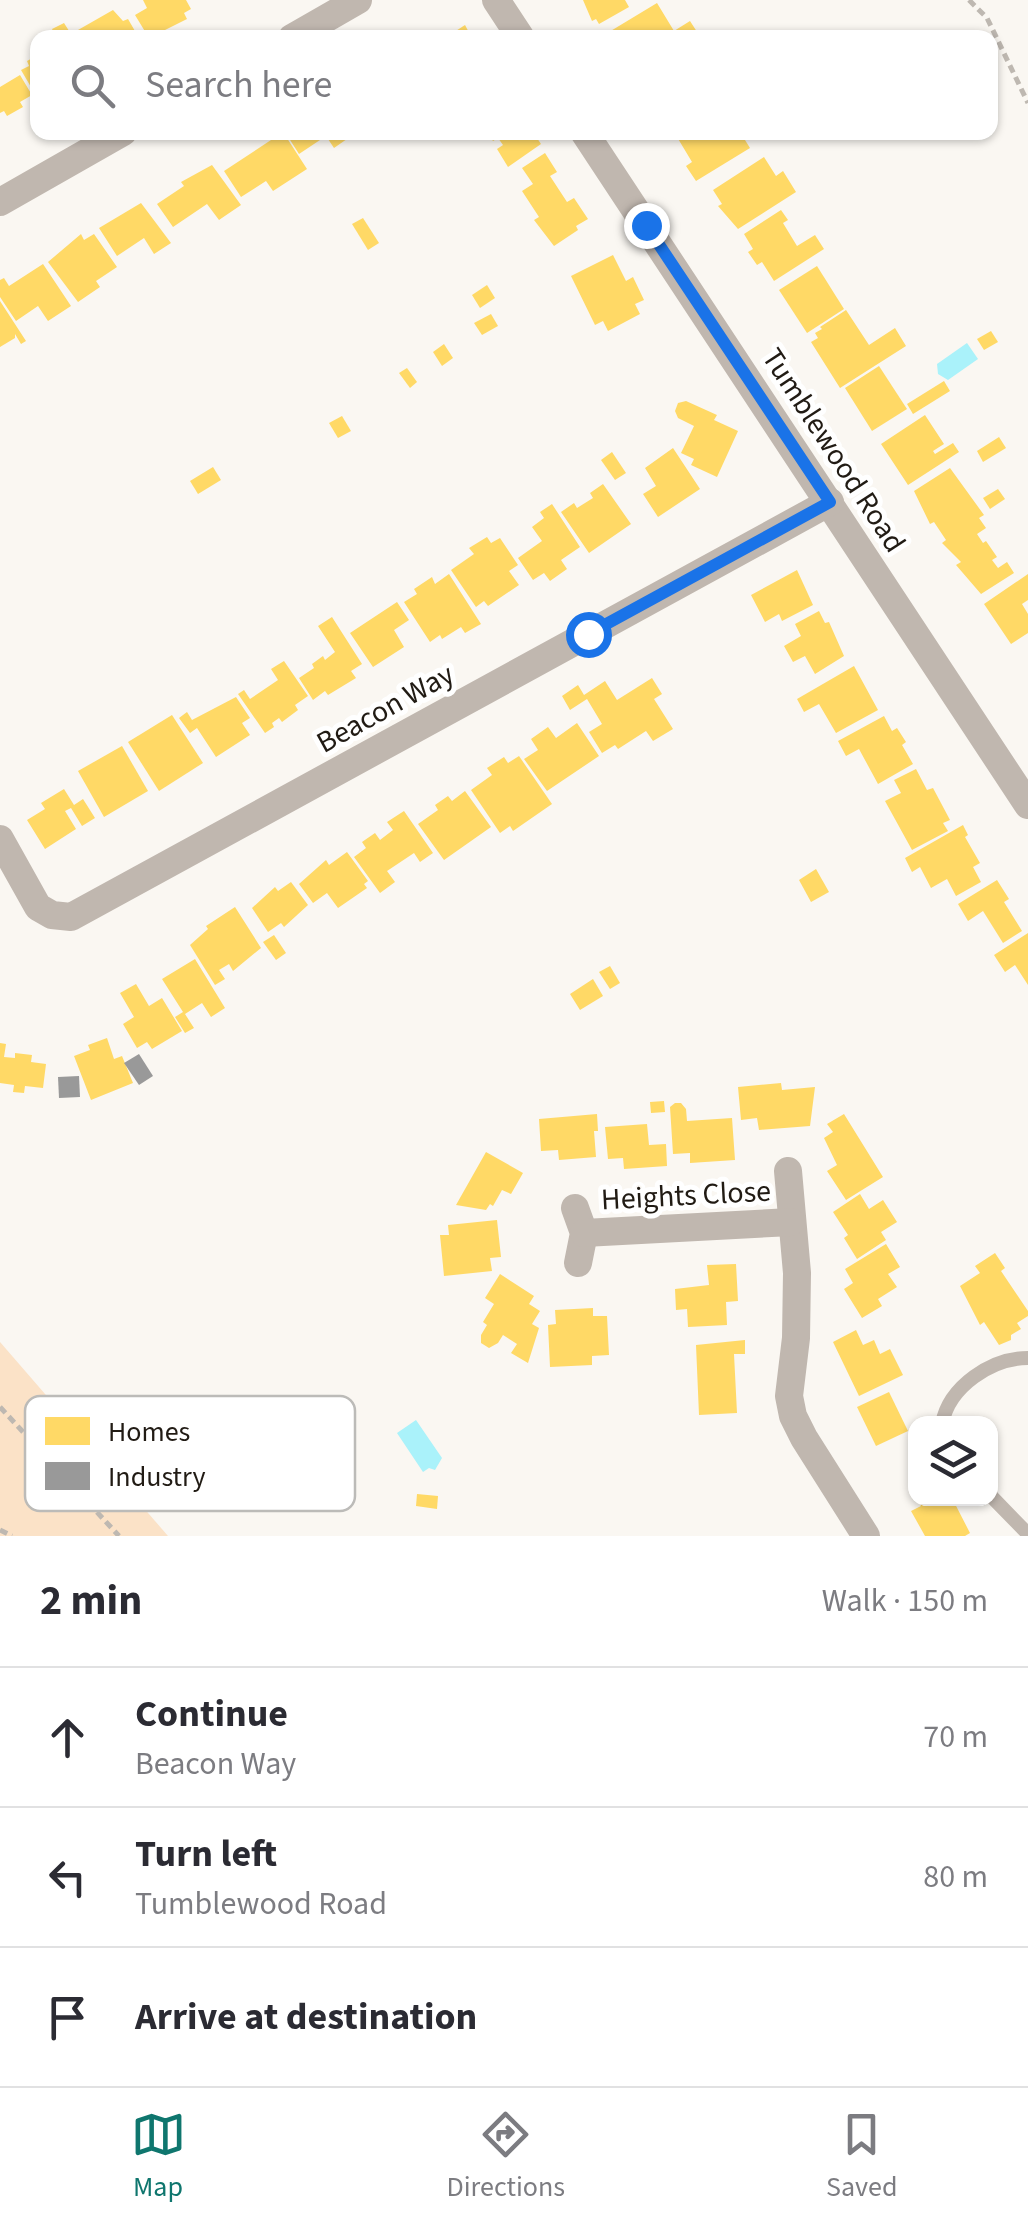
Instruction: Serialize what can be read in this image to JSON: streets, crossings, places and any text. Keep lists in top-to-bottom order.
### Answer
{
  "streets": {
    "street": ["Tumblewood Road", "Beacon Way", "Heights Close"]
  },
  "crossings": [
    ["Tumblewood Road", "Beacon Way"]
  ],
  "legend": ["Homes", "Industry"],
  "page": {
    "search": "Search here",
    "heading": ["2 min", "Walk · 150 m"],
    "list": [
      ["Continue", "Beacon Way", "70 m"],
      ["Turn left", "Tumblewood Road", "80 m"],
      "Arrive at destination"
    ],
    "nav": ["Map", "Directions", "Saved"]
  }
}
